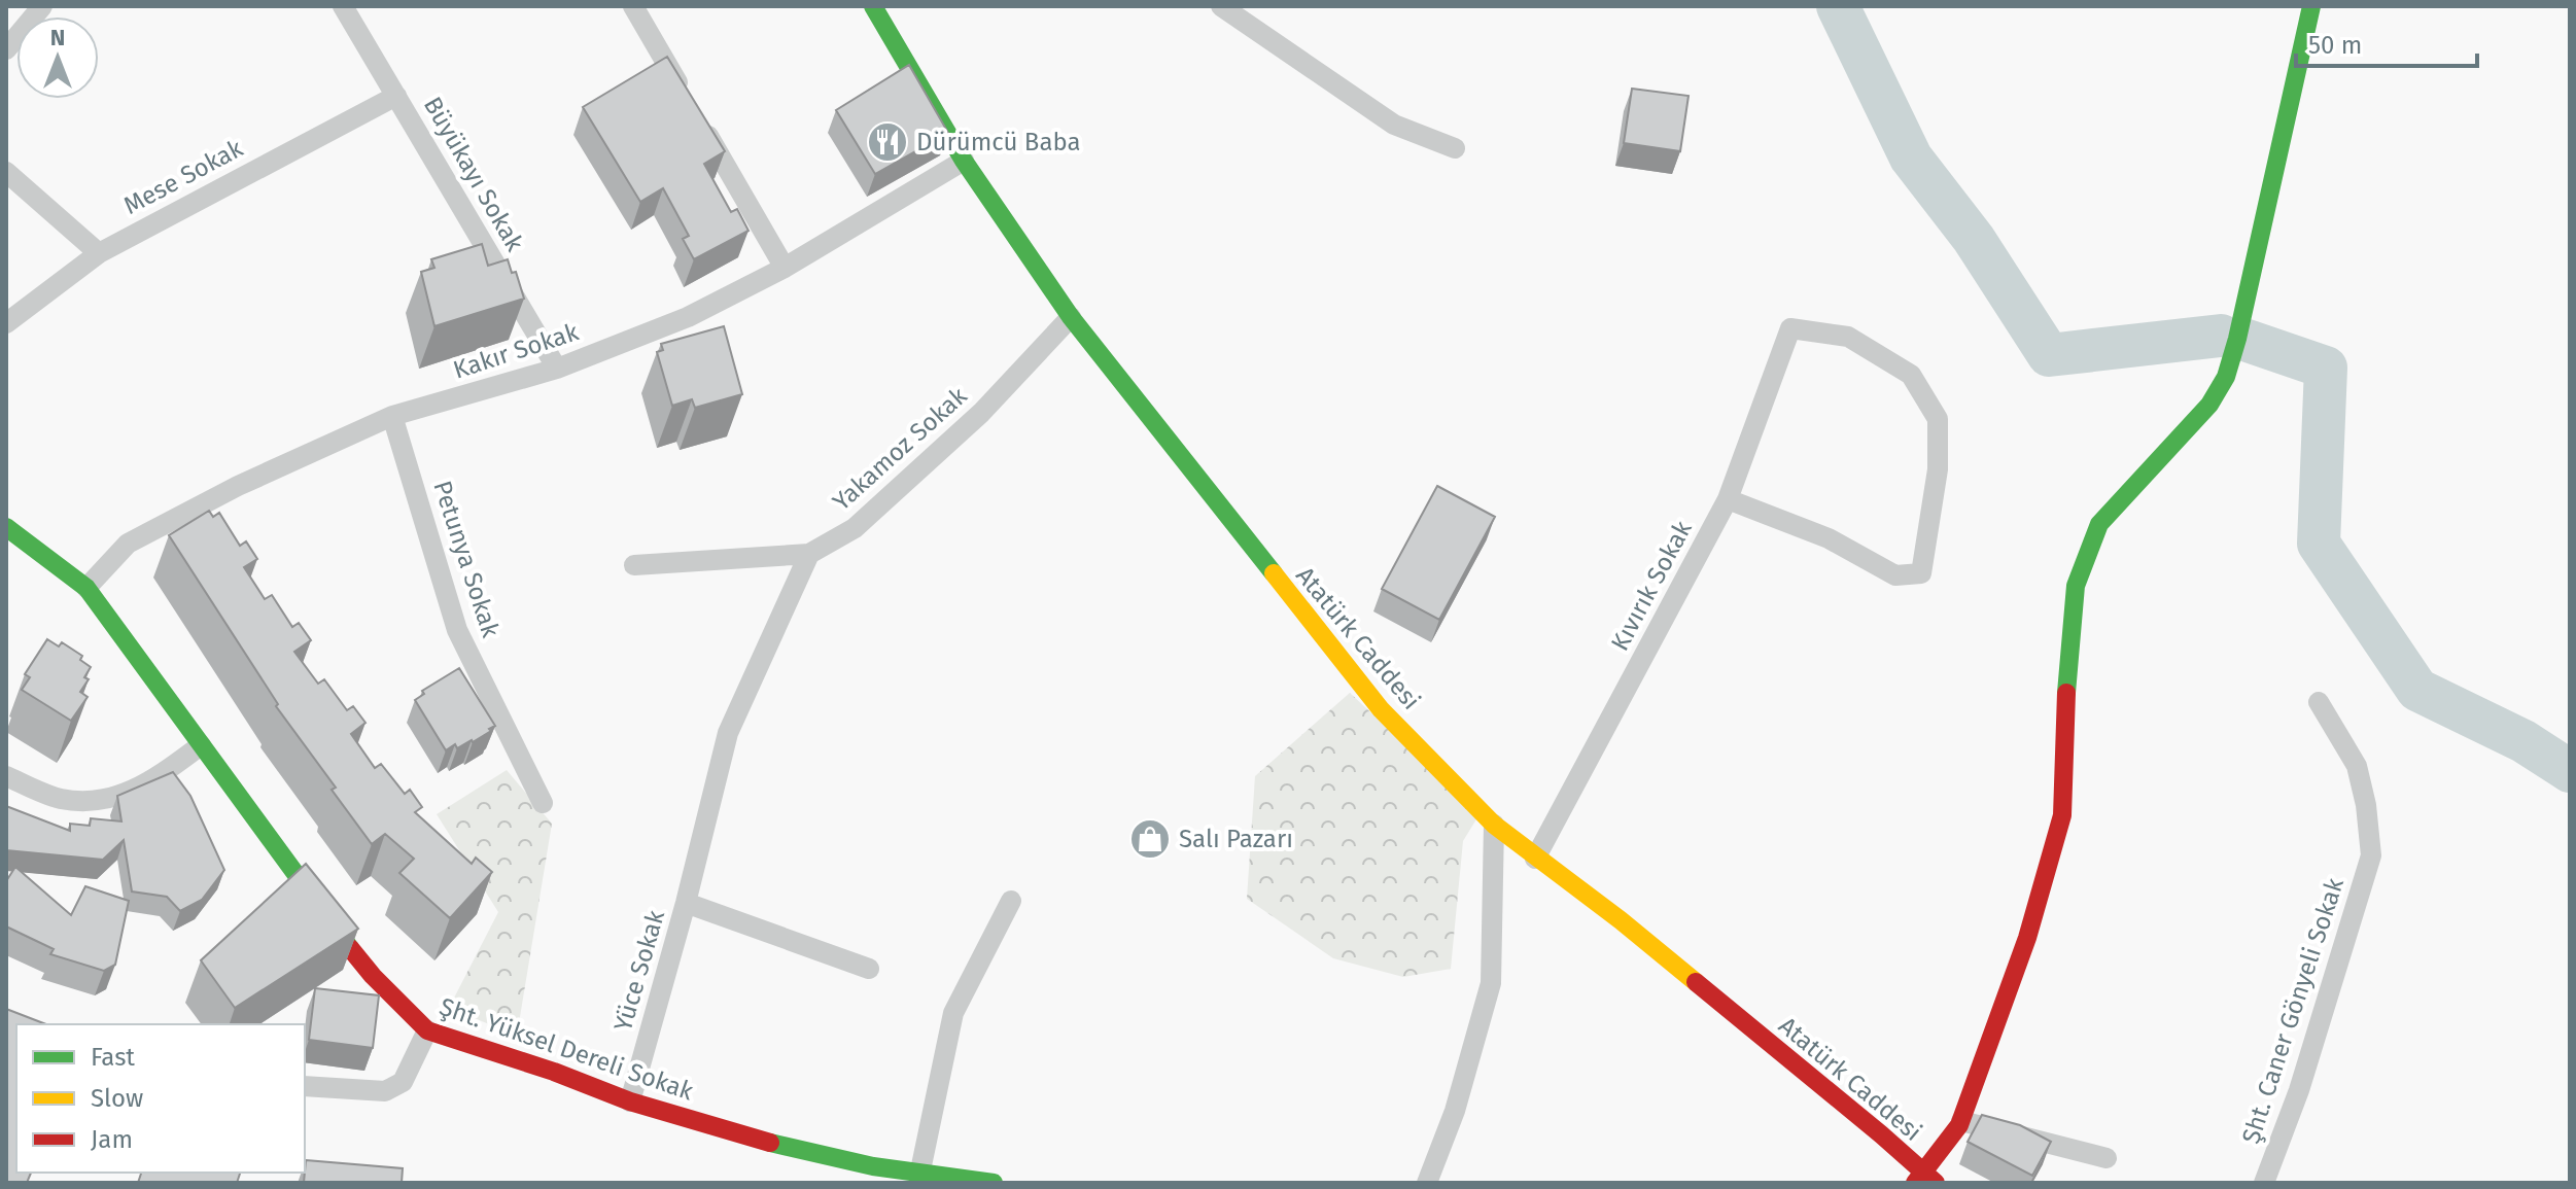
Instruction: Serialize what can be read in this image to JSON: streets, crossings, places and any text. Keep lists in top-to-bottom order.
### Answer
{
  "streets": {
    "street": [
      "Büyükayı Sokak",
      "Mese Sokak",
      "Kakır Sokak",
      "Yakamoz Sokak",
      "Petunya Sokak",
      "Kıvırık Sokak",
      "Atatürk Caddesi",
      "Yüce Sokak",
      "Şht. Caner Gönyeli Sokak",
      "Şht. Yüksel Dereli Sokak"
    ]
  },
  "crossings": [
    ["Büyükayı Sokak", "Mese Sokak"],
    ["Büyükayı Sokak", "Kakır Sokak"],
    ["Kakır Sokak", "Petunya Sokak"],
    ["Kakır Sokak", "Atatürk Caddesi"],
    ["Kakır Sokak", "Şht. Yüksel Dereli Sokak"],
    ["Yakamoz Sokak", "Atatürk Caddesi"],
    ["Yakamoz Sokak", "Yüce Sokak"],
    ["Kıvırık Sokak", "Atatürk Caddesi"],
    ["Yüce Sokak", "Şht. Yüksel Dereli Sokak"]
  ],
  "places": {
    "restaurant": ["Dürümcü Baba"],
    "shop": ["Salı Pazarı"]
  },
  "legend": ["Fast", "Slow", "Jam"],
  "scale_bar": "50 m",
  "north": "top"
}
